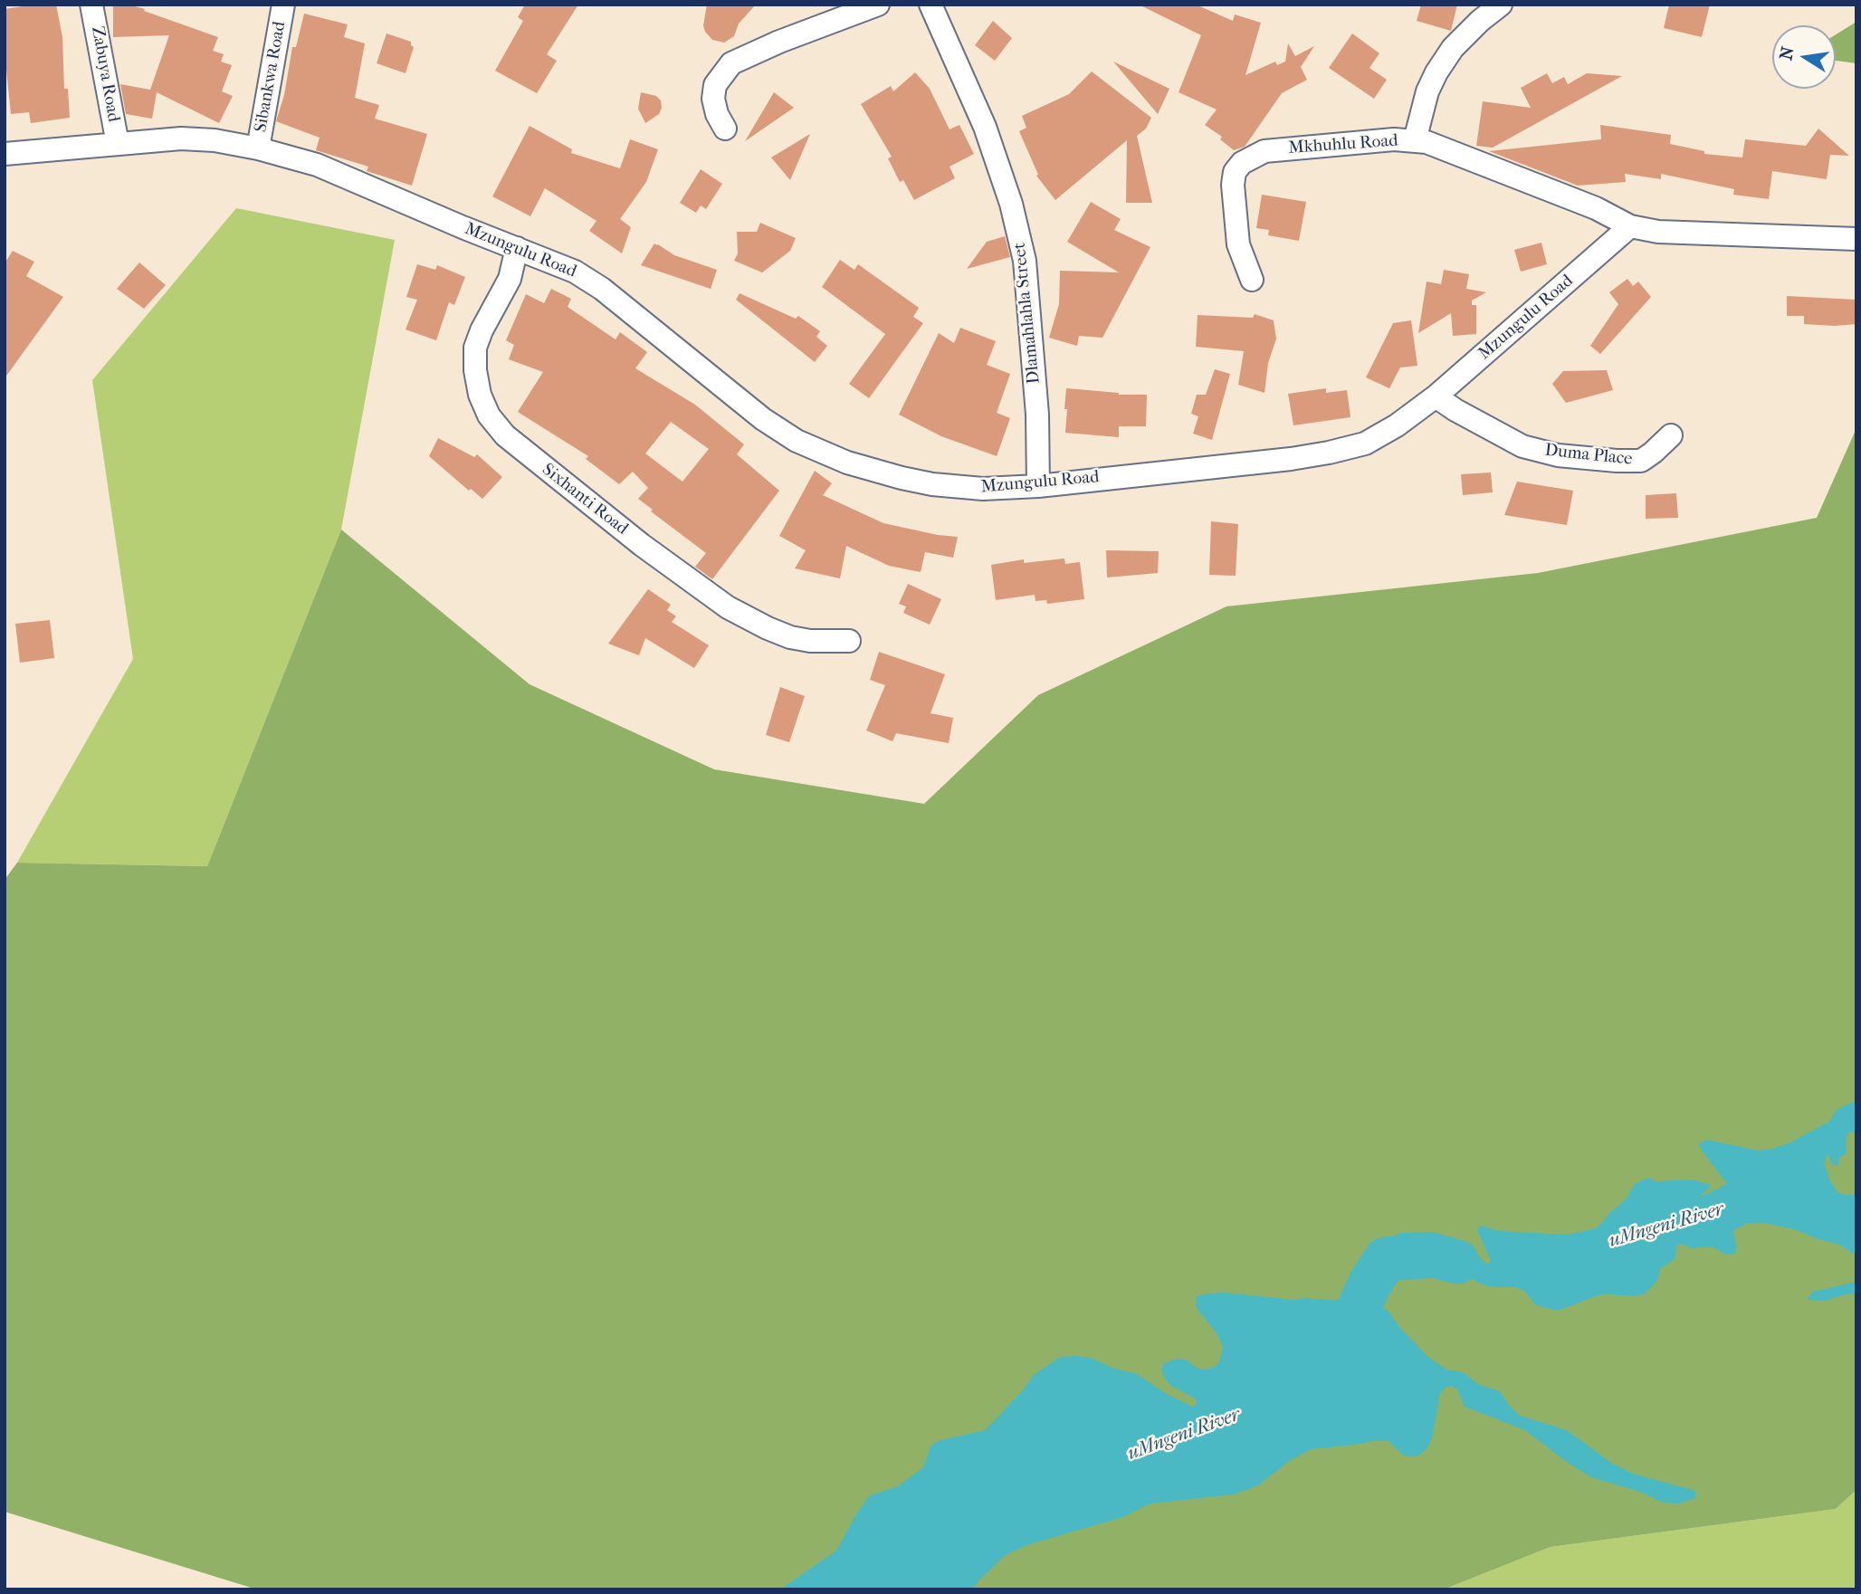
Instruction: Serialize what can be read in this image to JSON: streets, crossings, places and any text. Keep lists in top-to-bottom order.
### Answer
{
  "streets": {
    "street": [
      "Zabuya Road",
      "Sibankwa Road",
      "Mkhuhlu Road",
      "Mzungulu Road",
      "Dlamahlahla Street",
      "Duma Place",
      "Sixhanti Road"
    ]
  },
  "crossings": [
    ["Zabuya Road", "Mzungulu Road"],
    ["Sibankwa Road", "Mzungulu Road"],
    ["Mkhuhlu Road", "Mzungulu Road"],
    ["Mzungulu Road", "Dlamahlahla Street"],
    ["Mzungulu Road", "Duma Place"],
    ["Mzungulu Road", "Sixhanti Road"]
  ],
  "water": ["uMngeni River"],
  "north": "left"
}
